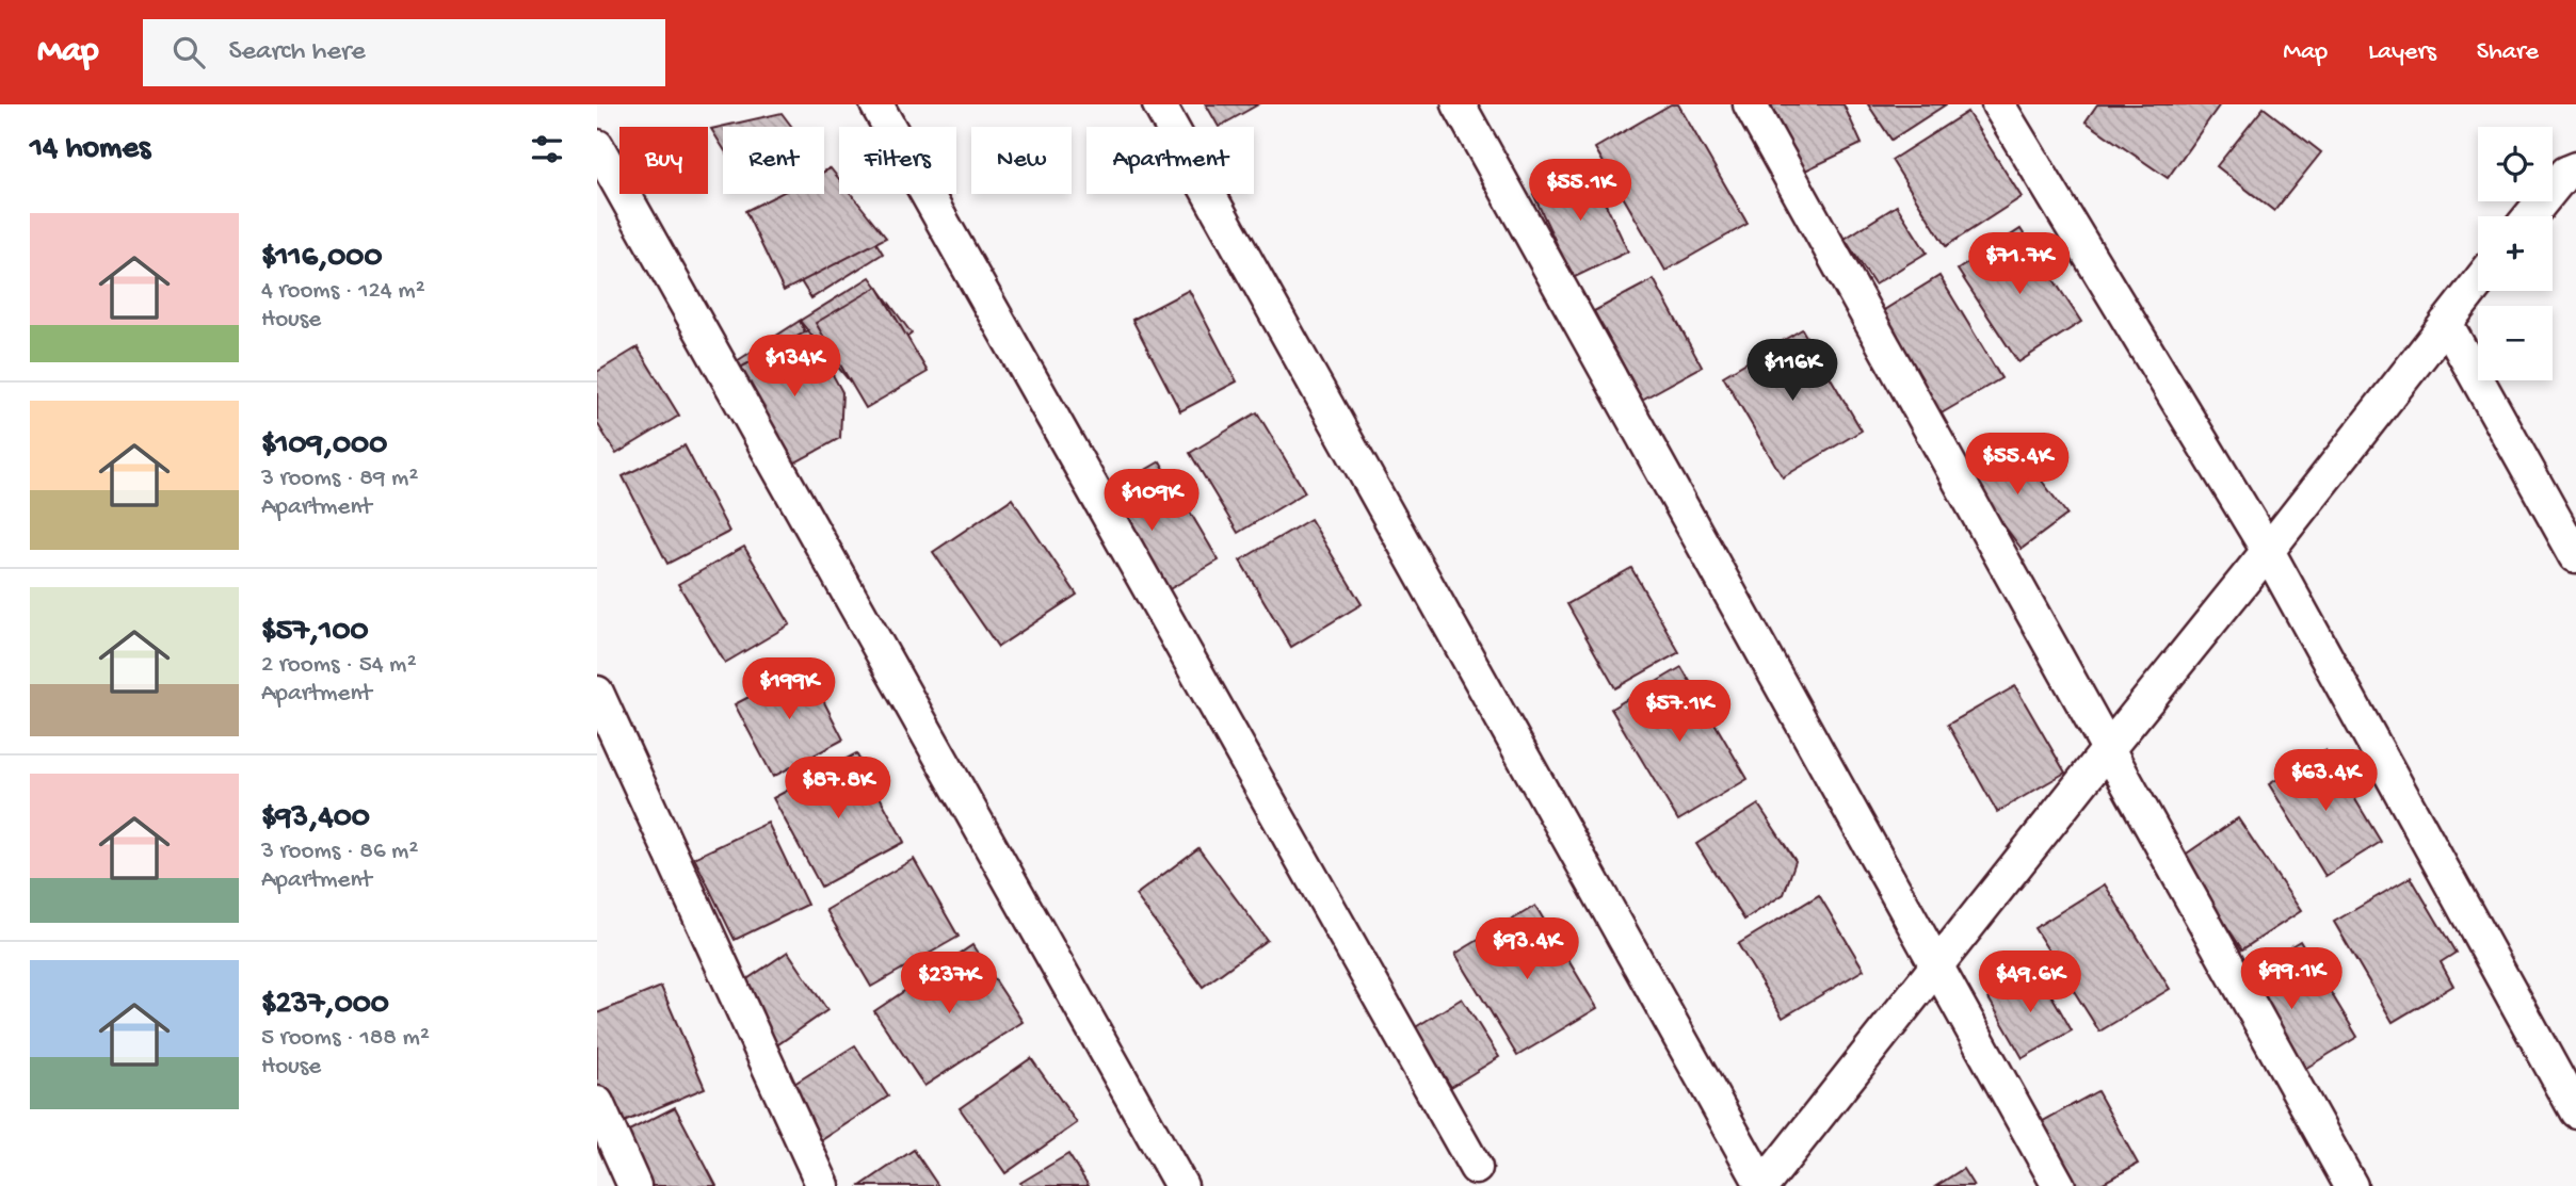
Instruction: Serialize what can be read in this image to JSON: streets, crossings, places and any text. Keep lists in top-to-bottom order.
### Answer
{
  "page": {
    "header": "Map",
    "search": "Search here",
    "nav": ["Map", "Layers", "Share"],
    "heading": "14 homes",
    "map_buttons": ["+", "−"],
    "chip": [
      "Buy",
      "Rent",
      "Filters",
      "New",
      "Apartment"
    ],
    "price": [
      "$55.1K",
      "$71.7K",
      "$134K",
      "$116K",
      "$55.4K",
      "$109K",
      "$199K",
      "$57.1K",
      "$63.4K",
      "$87.8K",
      "$93.4K",
      "$99.1K",
      "$49.6K",
      "$237K"
    ],
    "list": [
      {
        "name": "$116,000",
        "note": "4 rooms · 124 m² · House"
      },
      {
        "name": "$109,000",
        "note": "3 rooms · 89 m² · Apartment"
      },
      {
        "name": "$57,100",
        "note": "2 rooms · 54 m² · Apartment"
      },
      {
        "name": "$93,400",
        "note": "3 rooms · 86 m² · Apartment"
      },
      {
        "name": "$237,000",
        "note": "5 rooms · 188 m² · House"
      }
    ]
  }
}
